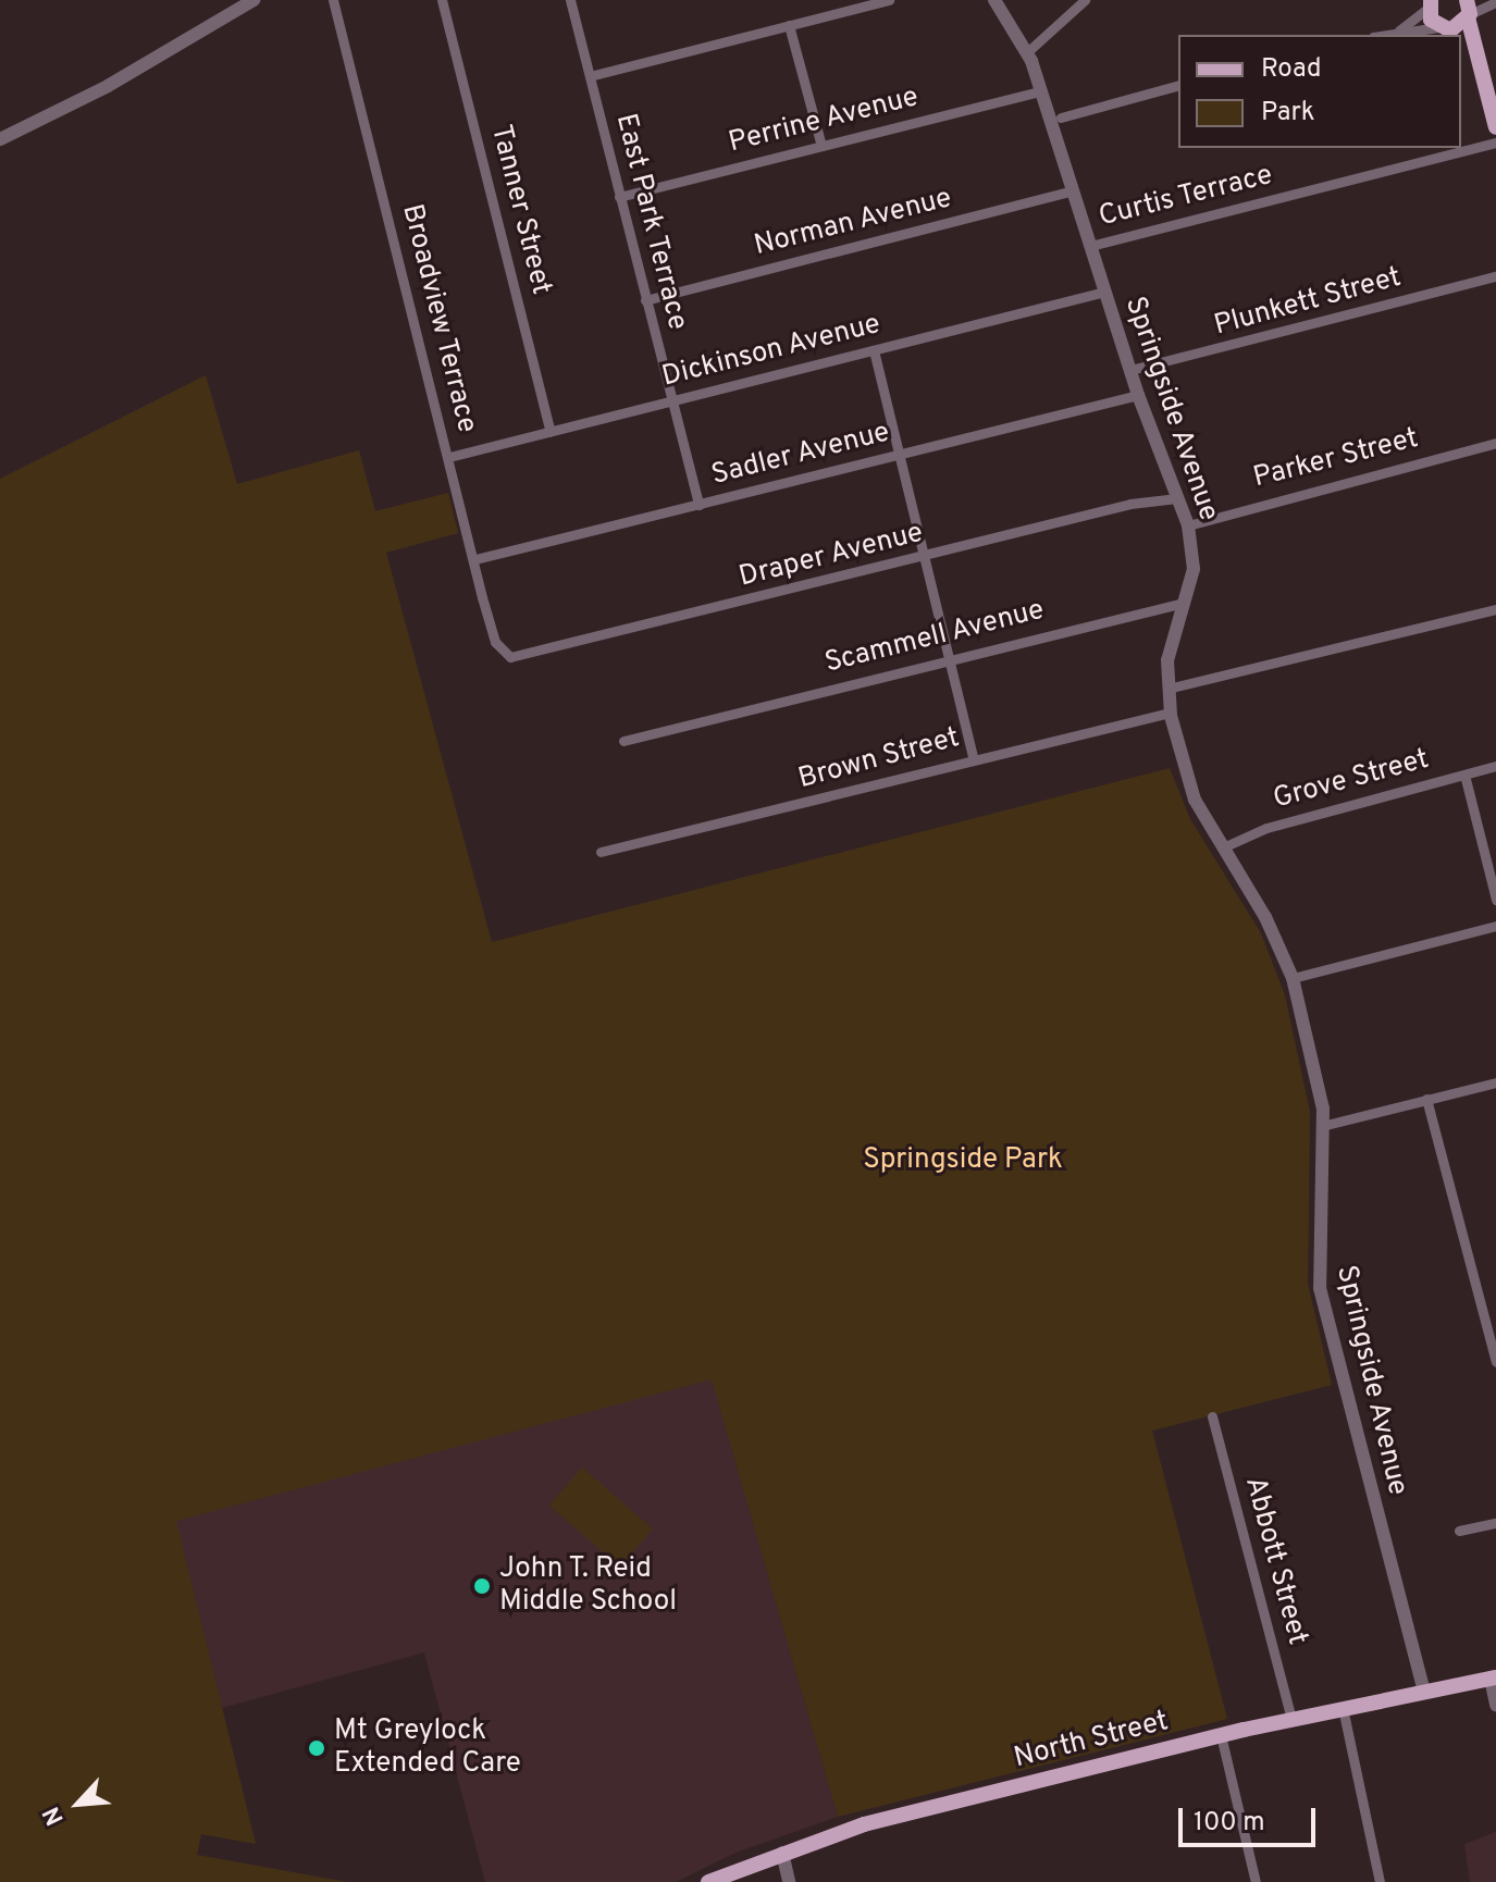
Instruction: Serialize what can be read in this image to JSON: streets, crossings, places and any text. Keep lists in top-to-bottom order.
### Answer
{
  "streets": {
    "main road": ["North Street"],
    "street": [
      "Perrine Avenue",
      "Curtis Terrace",
      "Tanner Street",
      "East Park Terrace",
      "Norman Avenue",
      "Plunkett Street",
      "Broadview Terrace",
      "Dickinson Avenue",
      "Springside Avenue",
      "Sadler Avenue",
      "Parker Street",
      "Draper Avenue",
      "Scammell Avenue",
      "Brown Street",
      "Grove Street",
      "Abbott Street"
    ]
  },
  "crossings": [
    ["Perrine Avenue", "East Park Terrace"],
    ["Perrine Avenue", "Springside Avenue"],
    ["Curtis Terrace", "Springside Avenue"],
    ["Tanner Street", "Dickinson Avenue"],
    ["East Park Terrace", "Norman Avenue"],
    ["East Park Terrace", "Dickinson Avenue"],
    ["East Park Terrace", "Sadler Avenue"],
    ["Norman Avenue", "Springside Avenue"],
    ["Plunkett Street", "Springside Avenue"],
    ["Broadview Terrace", "Dickinson Avenue"],
    ["Broadview Terrace", "Sadler Avenue"],
    ["Broadview Terrace", "Draper Avenue"],
    ["Dickinson Avenue", "Springside Avenue"],
    ["Springside Avenue", "Sadler Avenue"],
    ["Springside Avenue", "Parker Street"],
    ["Springside Avenue", "Draper Avenue"],
    ["Springside Avenue", "Scammell Avenue"],
    ["Springside Avenue", "Brown Street"],
    ["Springside Avenue", "Grove Street"],
    ["Springside Avenue", "North Street"],
    ["Abbott Street", "North Street"]
  ],
  "parks": ["Springside Park"],
  "places": ["John T. Reid Middle School", "Mt Greylock Extended Care"],
  "legend": ["Road", "Park"],
  "scale_bar": "100 m",
  "north": "bottom left"
}
